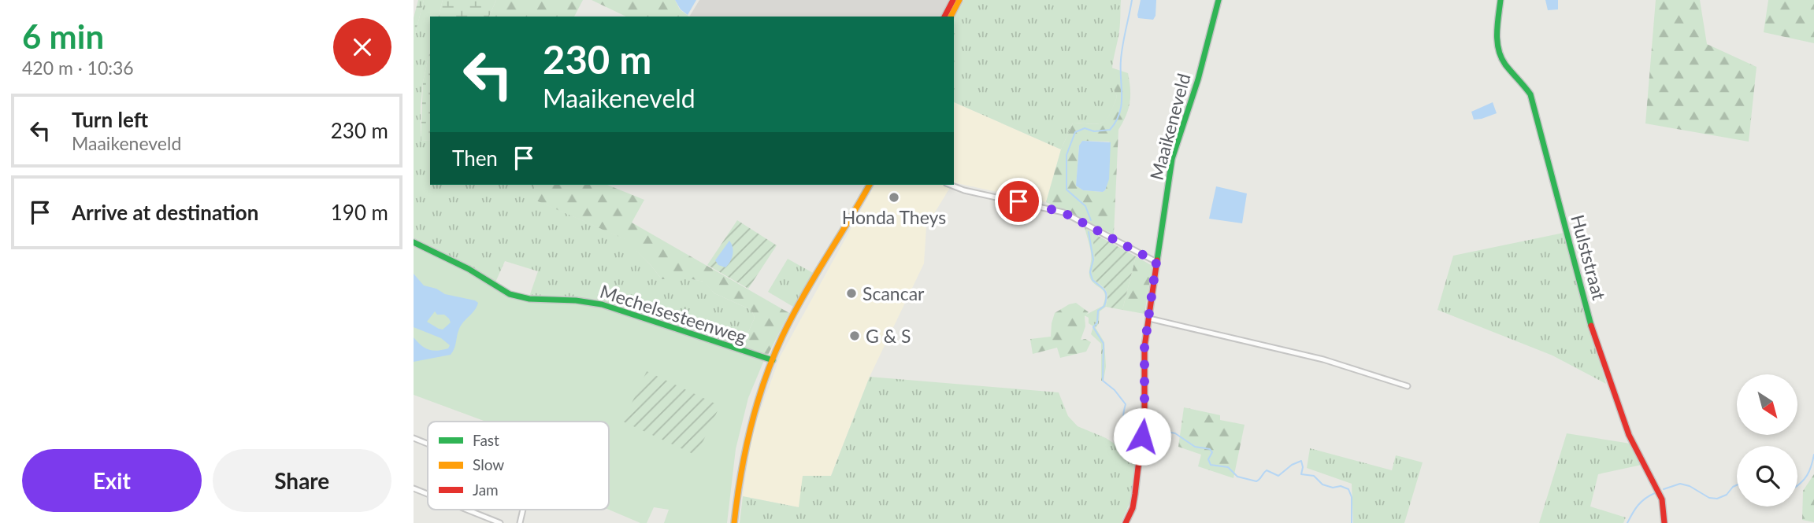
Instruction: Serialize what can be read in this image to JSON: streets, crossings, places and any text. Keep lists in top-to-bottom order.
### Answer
{
  "streets": {
    "street": ["Maaikeneveld", "Hulststraat", "Mechelsesteenweg"]
  },
  "places": ["Honda Theys", "Scancar", "G & S"],
  "legend": ["Fast", "Slow", "Jam"],
  "north": "bottom right",
  "page": {
    "heading": ["6 min", "420 m · 10:36"],
    "turn": ["230 m", "Maaikeneveld"],
    "list": [
      {
        "name": "Turn left",
        "note": "Maaikeneveld",
        "value": "230 m"
      },
      {
        "name": "Arrive at destination",
        "value": "190 m"
      }
    ],
    "then": "Then",
    "buttons": ["Exit", "Share"]
  }
}
